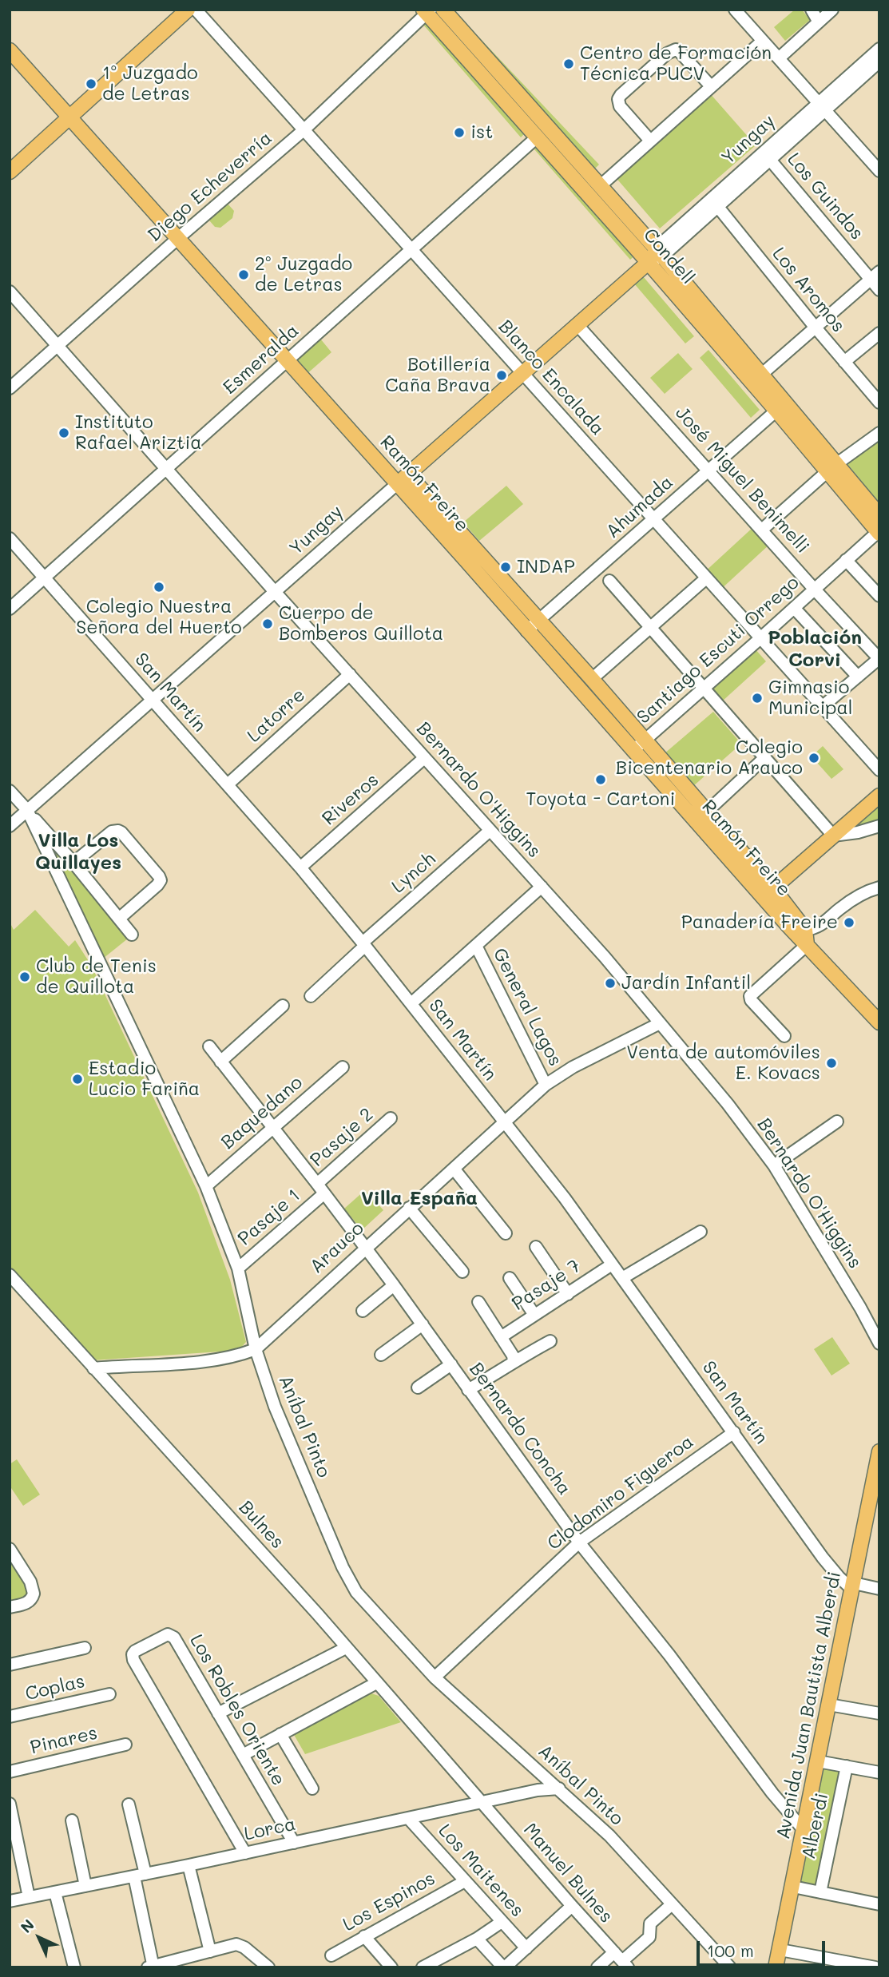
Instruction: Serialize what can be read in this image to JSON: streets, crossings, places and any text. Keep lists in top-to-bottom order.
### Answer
{
  "streets": {
    "main road": [
      "Yungay",
      "Condell",
      "Ramón Freire",
      "Avenida Juan Bautista Alberdi"
    ],
    "street": [
      "Diego Echeverría",
      "Los Guindos",
      "Los Aromos",
      "Esmeralda",
      "Blanco Encalada",
      "José Miguel Benimelli",
      "Ahumada",
      "Santiago Escuti Orrego",
      "San Martín",
      "Latorre",
      "Bernardo O'Higgins",
      "Riveros",
      "Lynch",
      "General Lagos",
      "Baquedano",
      "Pasaje 2",
      "Pasaje 1",
      "Arauco",
      "Pasaje 7",
      "Aníbal Pinto",
      "Bernardo Concha",
      "Clodomiro Figueroa",
      "Bulnes",
      "Coplas",
      "Los Robles Oriente",
      "Pinares",
      "Alberdi",
      "Lorca",
      "Los Maitenes",
      "Manuel Bulnes",
      "Los Espinos"
    ]
  },
  "crossings": [
    ["Yungay", "Los Guindos"],
    ["Yungay", "Condell"],
    ["Yungay", "Los Aromos"],
    ["Yungay", "Blanco Encalada"],
    ["Yungay", "José Miguel Benimelli"],
    ["Yungay", "Ramón Freire"],
    ["Yungay", "San Martín"],
    ["Yungay", "Bernardo O'Higgins"],
    ["Yungay", "Aníbal Pinto"],
    ["Diego Echeverría", "Condell"],
    ["Diego Echeverría", "Blanco Encalada"],
    ["Diego Echeverría", "Ramón Freire"],
    ["Diego Echeverría", "Bernardo O'Higgins"],
    ["Condell", "Esmeralda"],
    ["Condell", "Ahumada"],
    ["Condell", "Santiago Escuti Orrego"],
    ["Esmeralda", "Blanco Encalada"],
    ["Esmeralda", "Ramón Freire"],
    ["Esmeralda", "San Martín"],
    ["Esmeralda", "Bernardo O'Higgins"],
    ["Blanco Encalada", "Ahumada"],
    ["Blanco Encalada", "Santiago Escuti Orrego"],
    ["José Miguel Benimelli", "Ahumada"],
    ["José Miguel Benimelli", "Santiago Escuti Orrego"],
    ["Ramón Freire", "Ahumada"],
    ["Ramón Freire", "Santiago Escuti Orrego"],
    ["San Martín", "Latorre"],
    ["San Martín", "Riveros"],
    ["San Martín", "Lynch"],
    ["San Martín", "Arauco"],
    ["San Martín", "Pasaje 7"],
    ["San Martín", "Clodomiro Figueroa"],
    ["San Martín", "Avenida Juan Bautista Alberdi"],
    ["Latorre", "Bernardo O'Higgins"],
    ["Bernardo O'Higgins", "Riveros"],
    ["Bernardo O'Higgins", "Lynch"],
    ["Bernardo O'Higgins", "Arauco"],
    ["General Lagos", "Arauco"],
    ["Baquedano", "Aníbal Pinto"],
    ["Baquedano", "Bernardo Concha"],
    ["Pasaje 2", "Bernardo Concha"],
    ["Pasaje 1", "Aníbal Pinto"],
    ["Pasaje 1", "Bernardo Concha"],
    ["Arauco", "Aníbal Pinto"],
    ["Arauco", "Bernardo Concha"],
    ["Arauco", "Bulnes"],
    ["Aníbal Pinto", "Clodomiro Figueroa"],
    ["Aníbal Pinto", "Lorca"],
    ["Bernardo Concha", "Clodomiro Figueroa"],
    ["Bernardo Concha", "Avenida Juan Bautista Alberdi"],
    ["Bulnes", "Lorca"],
    ["Bulnes", "Manuel Bulnes"],
    ["Los Robles Oriente", "Lorca"],
    ["Lorca", "Los Maitenes"],
    ["Lorca", "Manuel Bulnes"],
    ["Los Maitenes", "Los Espinos"]
  ],
  "districts": ["Población Corvi", "Villa Los Quillayes", "Villa España"],
  "places": [
    "Centro de Formación Técnica PUCV",
    "1º Juzgado de Letras",
    "ist",
    "2º Juzgado de Letras",
    "Botillería Caña Brava",
    "Instituto Rafael Ariztia",
    "INDAP",
    "Colegio Nuestra Señora del Huerto",
    "Cuerpo de Bomberos Quillota",
    "Gimnasio Municipal",
    "Colegio Bicentenario Arauco",
    "Toyota - Cartoni",
    "Panadería Freire",
    "Club de Tenis de Quillota",
    "Jardín Infantil",
    "Venta de automóviles E. Kovacs",
    "Estadio Lucio Fariña"
  ],
  "scale_bar": "100 m",
  "north": "top left"
}
